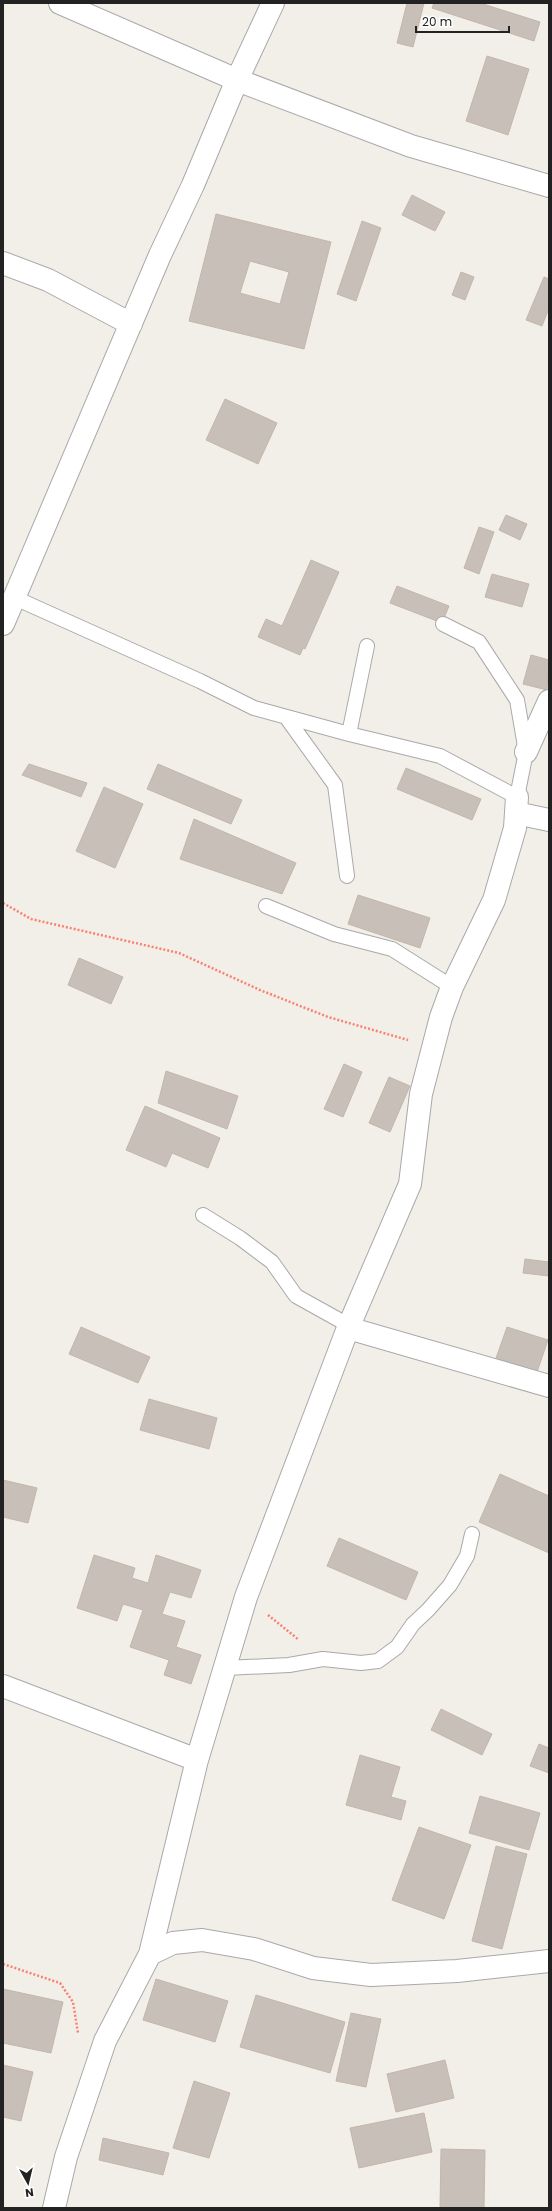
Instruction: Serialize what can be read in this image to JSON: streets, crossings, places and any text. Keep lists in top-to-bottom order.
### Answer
{
  "scale_bar": "20 m",
  "north": "bottom"
}
